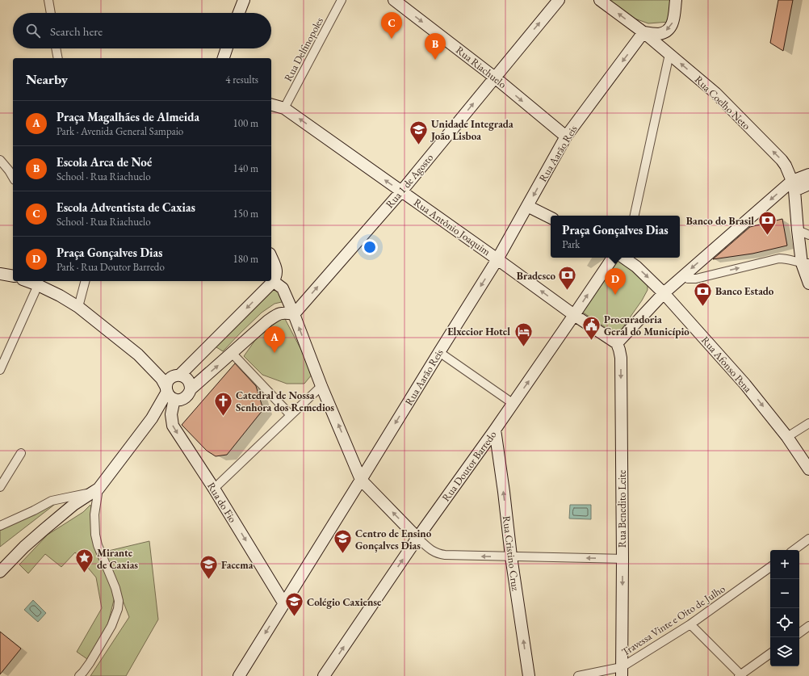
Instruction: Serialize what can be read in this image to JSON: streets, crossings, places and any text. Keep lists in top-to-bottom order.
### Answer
{
  "streets": {
    "main road": [
      "Rua Riachuelo",
      "Rua Coelho Neto",
      "Rua Aarão Reis",
      "Rua 1 de Agosto",
      "Rua Antônio Joaquim",
      "Rua Afonso Pena",
      "Rua Doutor Barredo",
      "Rua do Fio",
      "Rua Benedito Leite",
      "Rua Cristino Cruz"
    ],
    "street": ["Rua Delfinopoles", "Travessa Vinte e Oito de Julho"]
  },
  "crossings": [
    ["Rua Delfinopoles", "Rua Antônio Joaquim"],
    ["Rua Riachuelo", "Rua Aarão Reis"],
    ["Rua Riachuelo", "Rua 1 de Agosto"],
    ["Rua Coelho Neto", "Rua Aarão Reis"],
    ["Rua Aarão Reis", "Rua Antônio Joaquim"],
    ["Rua Aarão Reis", "Rua do Fio"],
    ["Rua 1 de Agosto", "Rua Antônio Joaquim"],
    ["Rua Antônio Joaquim", "Rua Doutor Barredo"],
    ["Rua Antônio Joaquim", "Rua Benedito Leite"],
    ["Rua Doutor Barredo", "Rua Cristino Cruz"],
    ["Rua Benedito Leite", "Travessa Vinte e Oito de Julho"]
  ],
  "one_way": [
    "Rua Riachuelo",
    "Rua Coelho Neto",
    "Rua Aarão Reis",
    "Rua 1 de Agosto",
    "Rua Antônio Joaquim",
    "Rua Afonso Pena",
    "Rua Doutor Barredo",
    "Rua do Fio",
    "Rua Benedito Leite",
    "Rua Cristino Cruz"
  ],
  "places": {
    "school or university": [
      "Unidade Integrada João Lisboa",
      "Centro de Ensino Gonçalves Dias",
      "Facema",
      "Colégio Caxiense"
    ],
    "bank": ["Banco do Brasil", "Bradesco", "Banco Estado"],
    "public building": ["Procuradoria Geral do Município"],
    "hotel": ["Elxecior Hotel"],
    "church": ["Catedral de Nossa Senhora dos Remedios"],
    "place": ["Mirante de Caxias"]
  },
  "page": {
    "pins": [
      "C",
      "B",
      "D",
      "A"
    ],
    "search": "Search here",
    "heading": ["Nearby", "4 results"],
    "list": [
      {
        "mark": "A",
        "name": "Praça Magalhães de Almeida",
        "note": "Park · Avenida General Sampaio",
        "value": "100 m"
      },
      {
        "mark": "B",
        "name": "Escola Arca de Noé",
        "note": "School · Rua Riachuelo",
        "value": "140 m"
      },
      {
        "mark": "C",
        "name": "Escola Adventista de Caxias",
        "note": "School · Rua Riachuelo",
        "value": "150 m"
      },
      {
        "mark": "D",
        "name": "Praça Gonçalves Dias",
        "note": "Park · Rua Doutor Barredo",
        "value": "180 m"
      }
    ],
    "popup": ["Praça Gonçalves Dias", "Park"],
    "map_buttons": ["+", "−"]
  }
}
